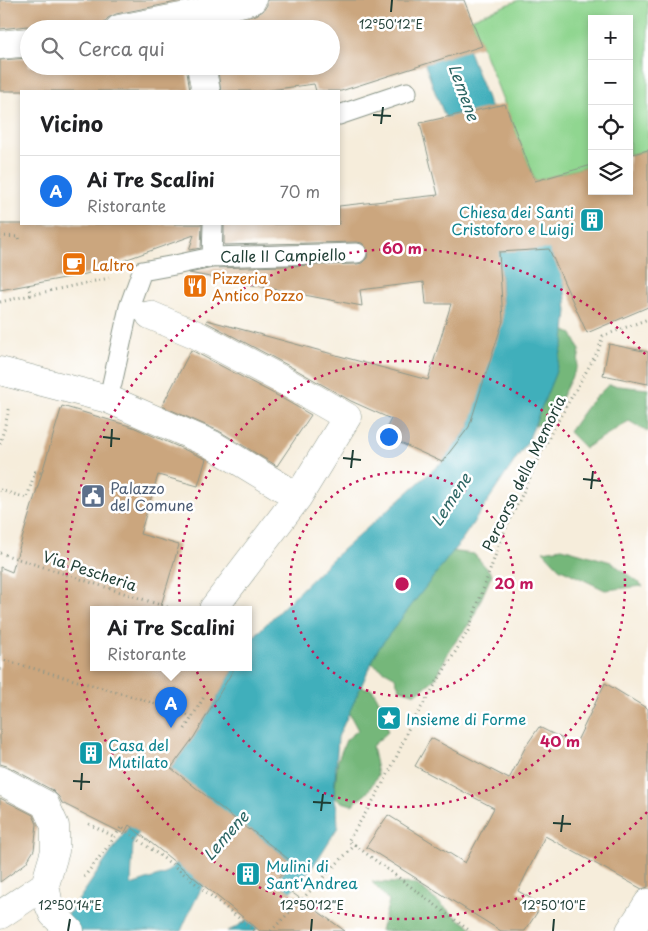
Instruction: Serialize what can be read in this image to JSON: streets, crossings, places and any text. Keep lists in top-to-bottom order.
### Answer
{
  "streets": {
    "lane": ["Calle II Campiello"],
    "path": ["Percorso della Memoria", "Via Pescheria"]
  },
  "water": ["Lemene"],
  "places": {
    "building": ["Chiesa dei Santi Cristoforo e Luigi", "Casa del Mutilato", "Mulini di Sant'Andrea"],
    "cafe": ["Laltro"],
    "restaurant": ["Pizzeria Antico Pozzo"],
    "public building": ["Palazzo del Comune"],
    "place": ["Insieme di Forme"]
  },
  "page": {
    "map_buttons": ["+", "−"],
    "search": "Cerca qui",
    "heading": "Vicino",
    "list": [
      {
        "mark": "A",
        "name": "Ai Tre Scalini",
        "note": "Ristorante",
        "value": "70 m"
      }
    ],
    "popup": ["Ai Tre Scalini", "Ristorante"],
    "pins": "A"
  },
  "coordinates": ["12°50'12\"E", "12°50'14\"E", "12°50'10\"E"],
  "rings": ["60 m", "20 m", "40 m"]
}
